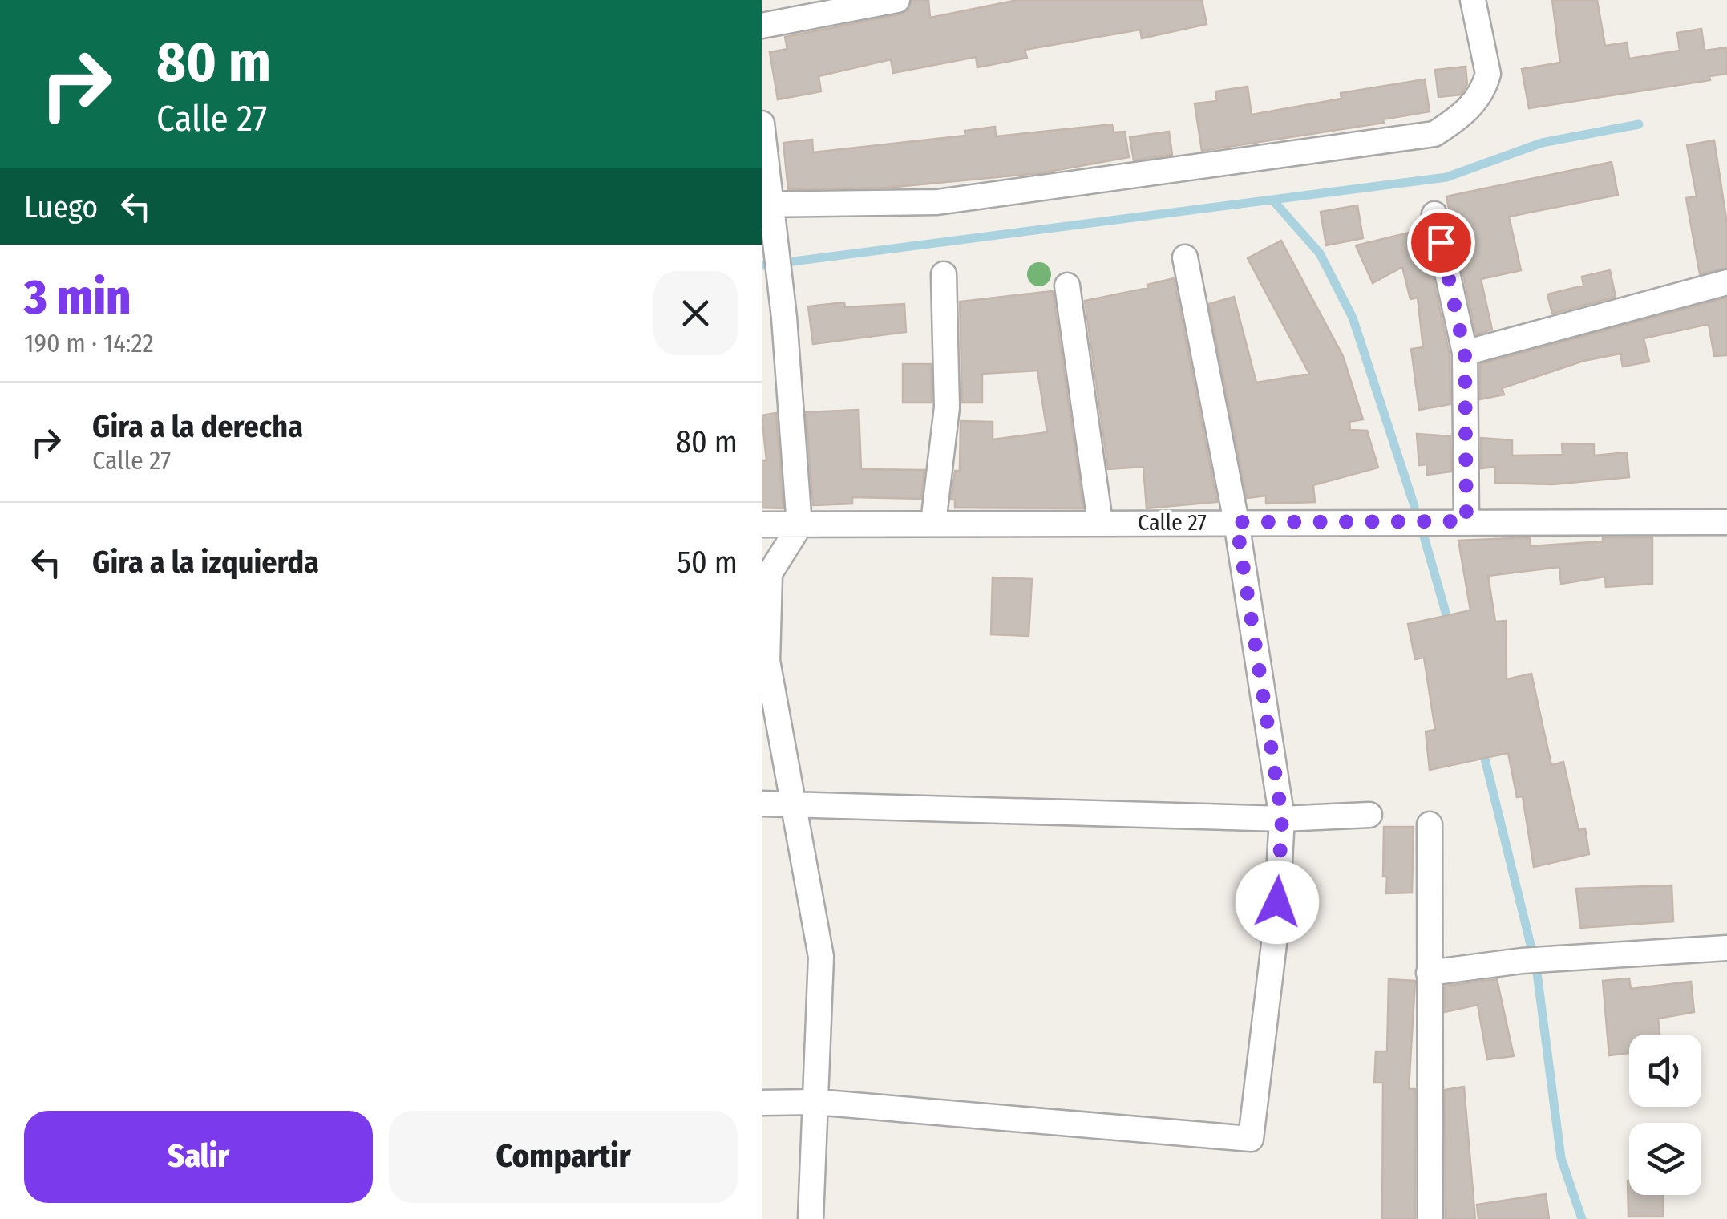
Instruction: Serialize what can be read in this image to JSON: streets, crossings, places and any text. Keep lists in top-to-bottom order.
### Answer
{
  "streets": {
    "street": ["Calle 27"]
  },
  "page": {
    "turn": ["80 m", "Calle 27"],
    "then": "Luego",
    "heading": ["3 min", "190 m · 14:22"],
    "list": [
      {
        "name": "Gira a la derecha",
        "note": "Calle 27",
        "value": "80 m"
      },
      {
        "name": "Gira a la izquierda",
        "value": "50 m"
      }
    ],
    "buttons": ["Salir", "Compartir"]
  }
}
